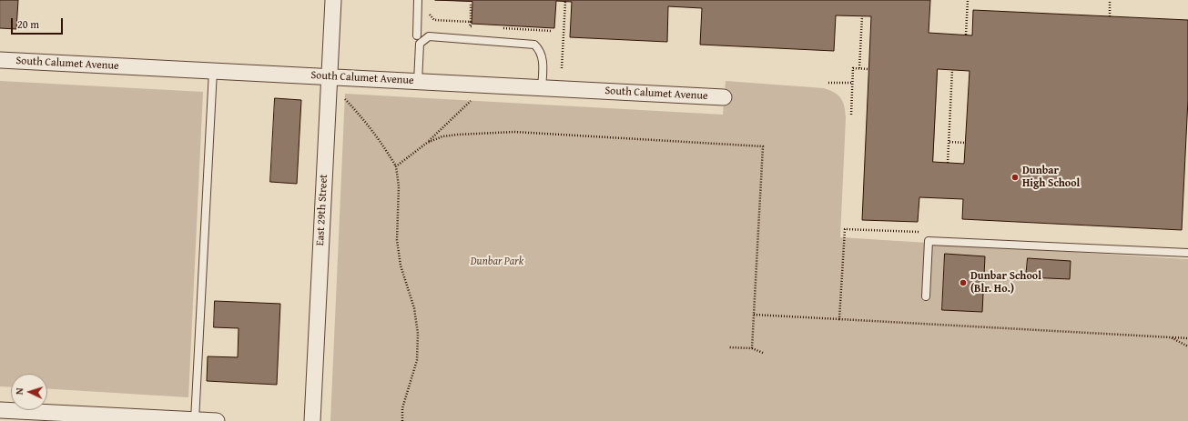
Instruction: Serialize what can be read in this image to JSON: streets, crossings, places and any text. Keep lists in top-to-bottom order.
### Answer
{
  "streets": {
    "street": ["South Calumet Avenue", "East 29th Street"]
  },
  "crossings": [
    ["South Calumet Avenue", "East 29th Street"]
  ],
  "parks": ["Dunbar Park"],
  "places": ["Dunbar High School", "Dunbar School (Blr. Ho.)"],
  "scale_bar": "20 m",
  "north": "left"
}
